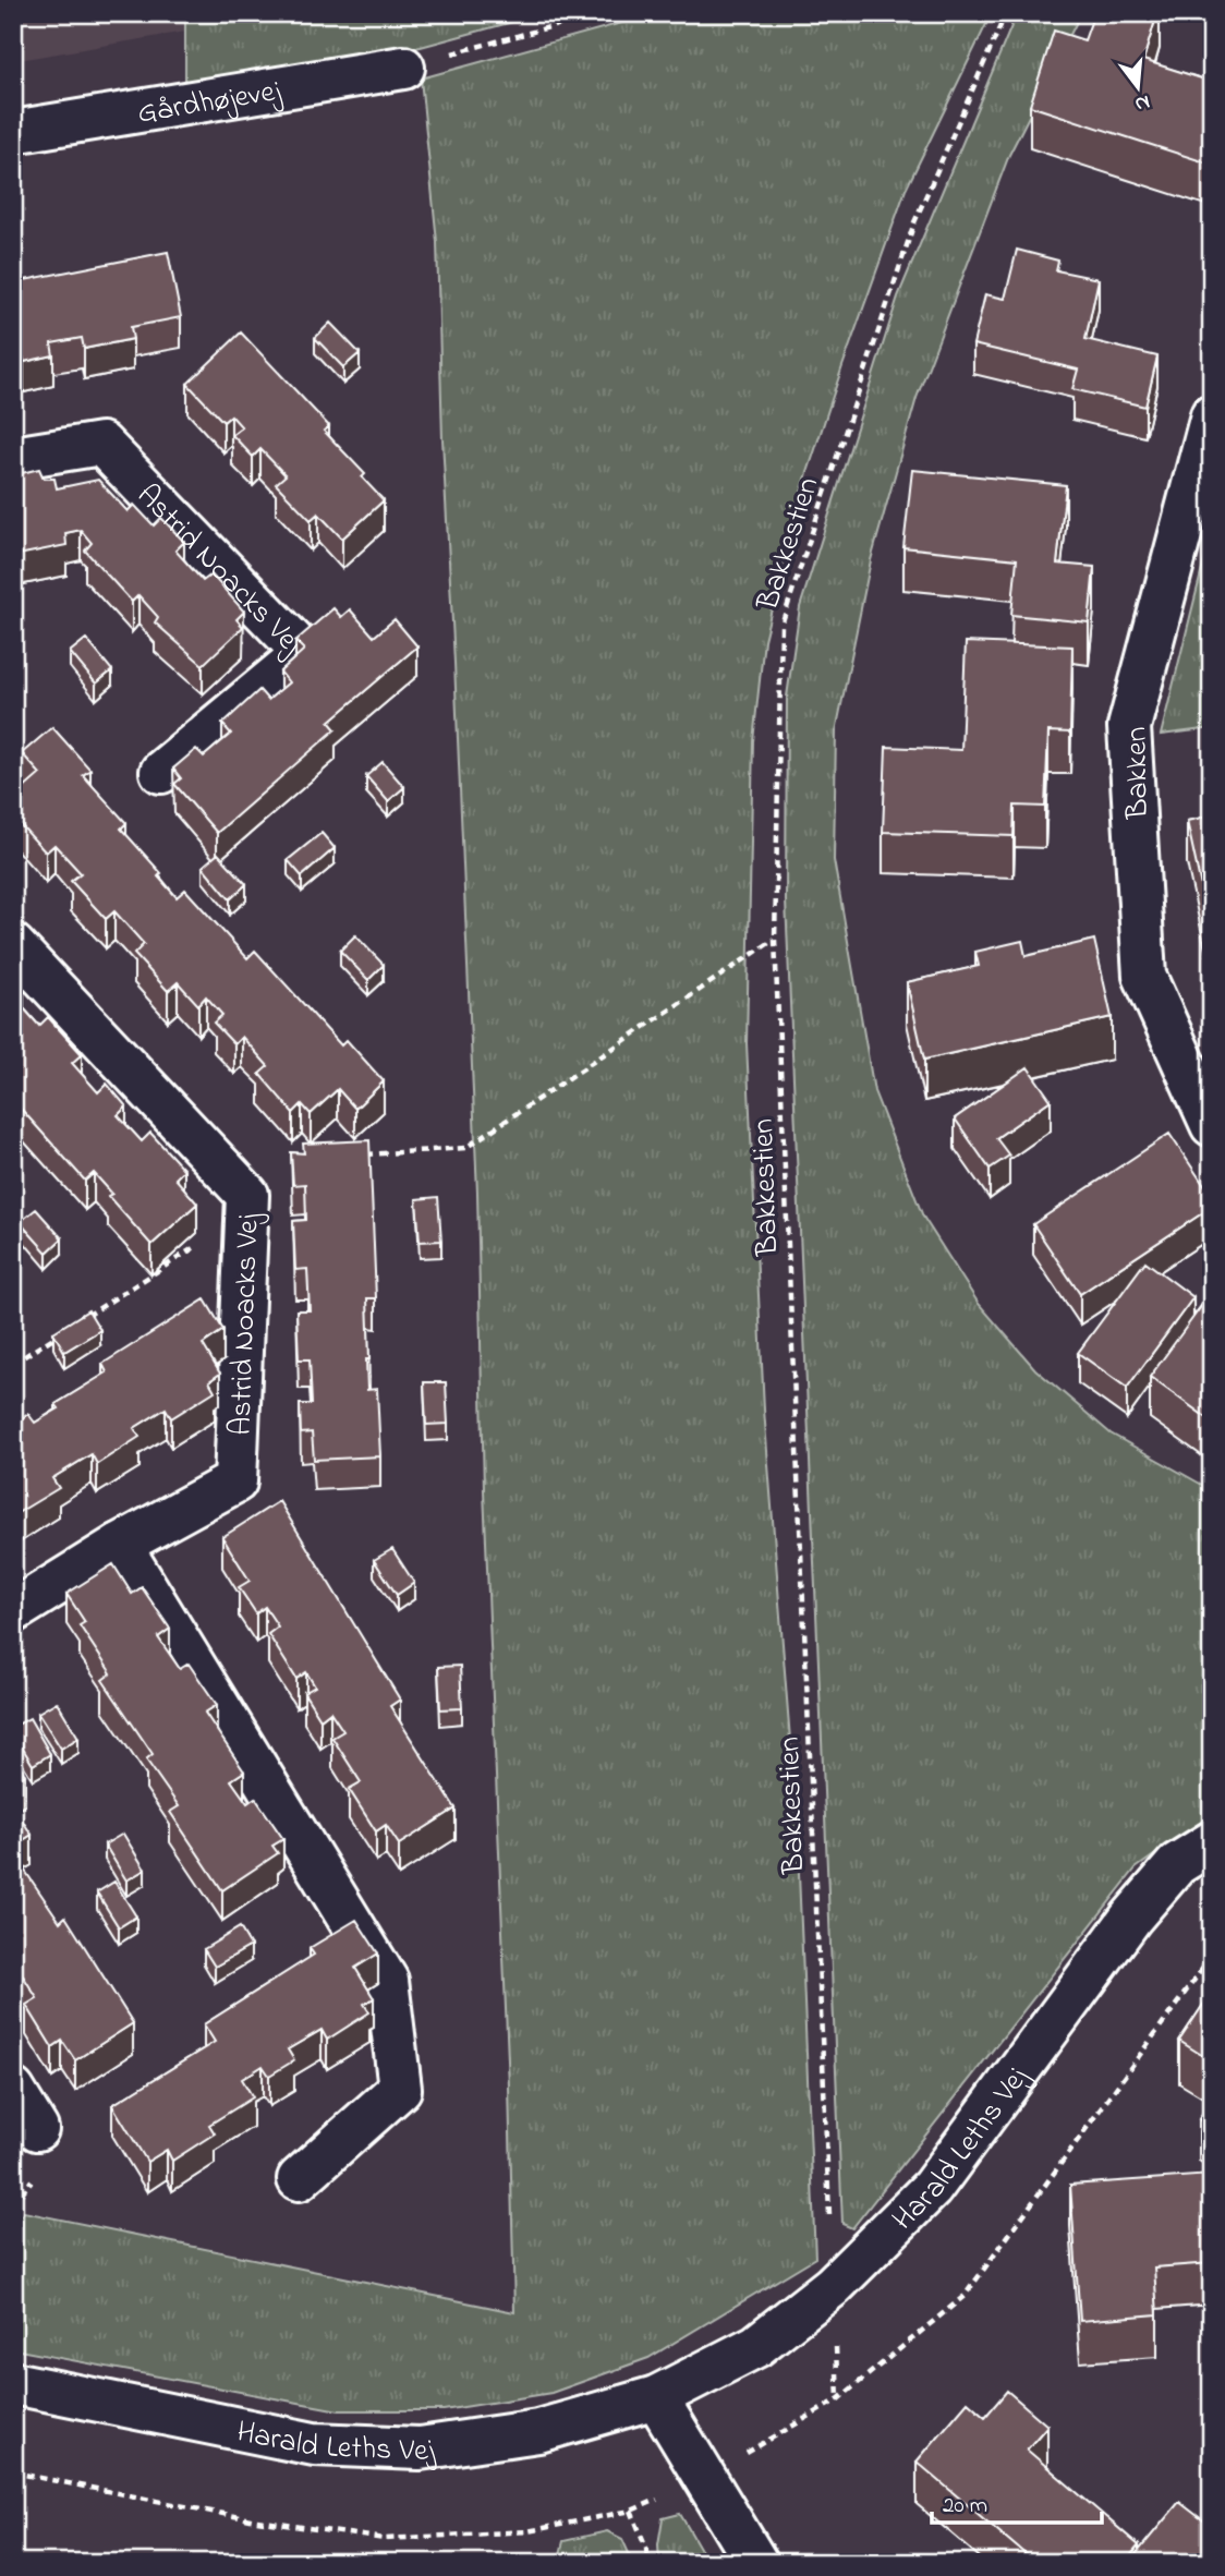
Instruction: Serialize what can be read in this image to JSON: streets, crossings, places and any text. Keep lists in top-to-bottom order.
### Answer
{
  "streets": {
    "street": [
      "Gårdhøjevej",
      "Astrid Noacks Vej",
      "Bakken",
      "Harald Leths Vej"
    ],
    "path": ["Bakkestien"]
  },
  "crossings": [
    ["Bakkestien", "Harald Leths Vej"]
  ],
  "scale_bar": "20 m",
  "north": "bottom"
}
